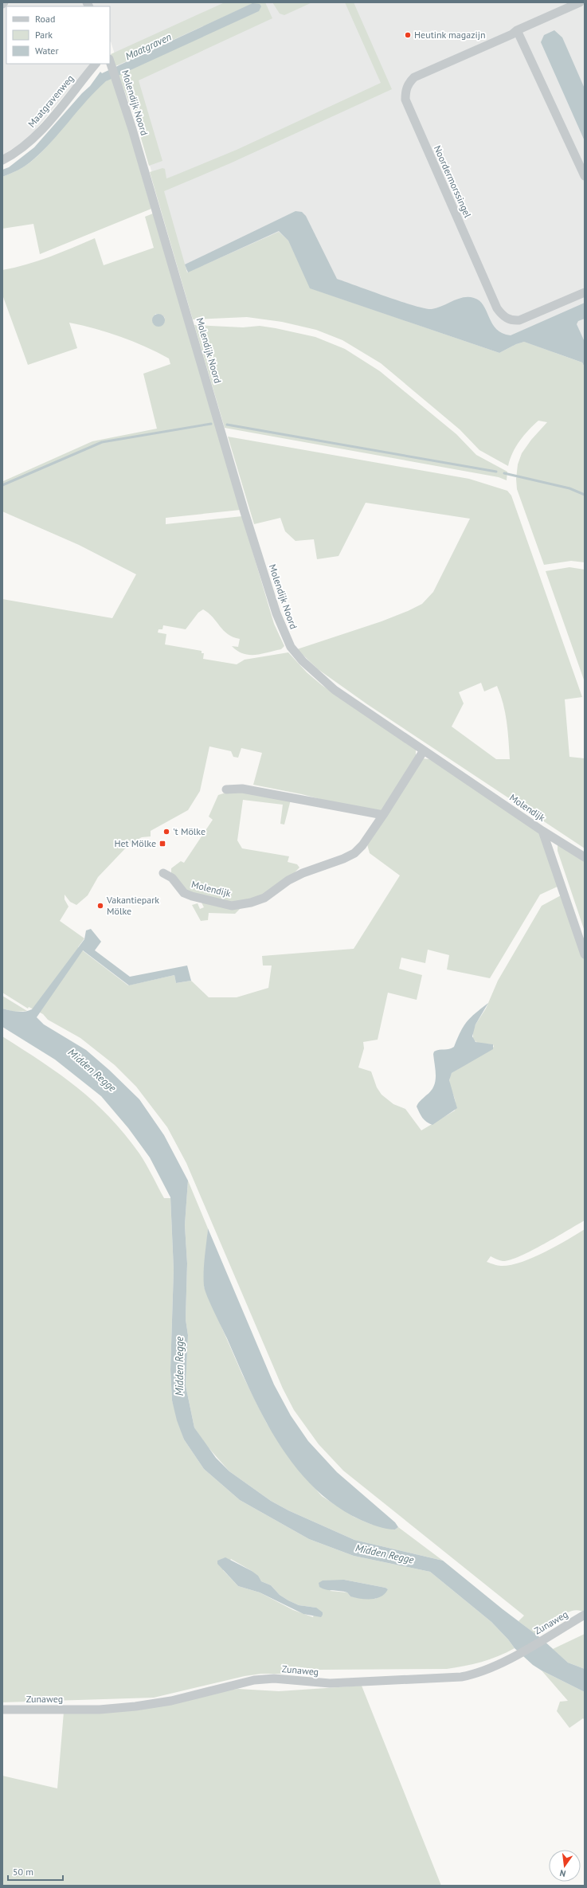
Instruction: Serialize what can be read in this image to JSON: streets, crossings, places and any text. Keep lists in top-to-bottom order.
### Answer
{
  "streets": {
    "street": [
      "Maatgravenweg",
      "Molendijk Noord",
      "Noordermorssingel",
      "Molendijk",
      "Zunaweg"
    ]
  },
  "crossings": [
    ["Molendijk Noord", "Molendijk"]
  ],
  "water": ["Maatgraven", "Midden Regge"],
  "places": {
    "other": ["Heutink magazijn", "'t Mölke", "Vakantiepark Mölke"],
    "transit": ["Het Mölke"]
  },
  "legend": ["Road", "Park", "Water"],
  "scale_bar": "50 m",
  "north": "bottom"
}
